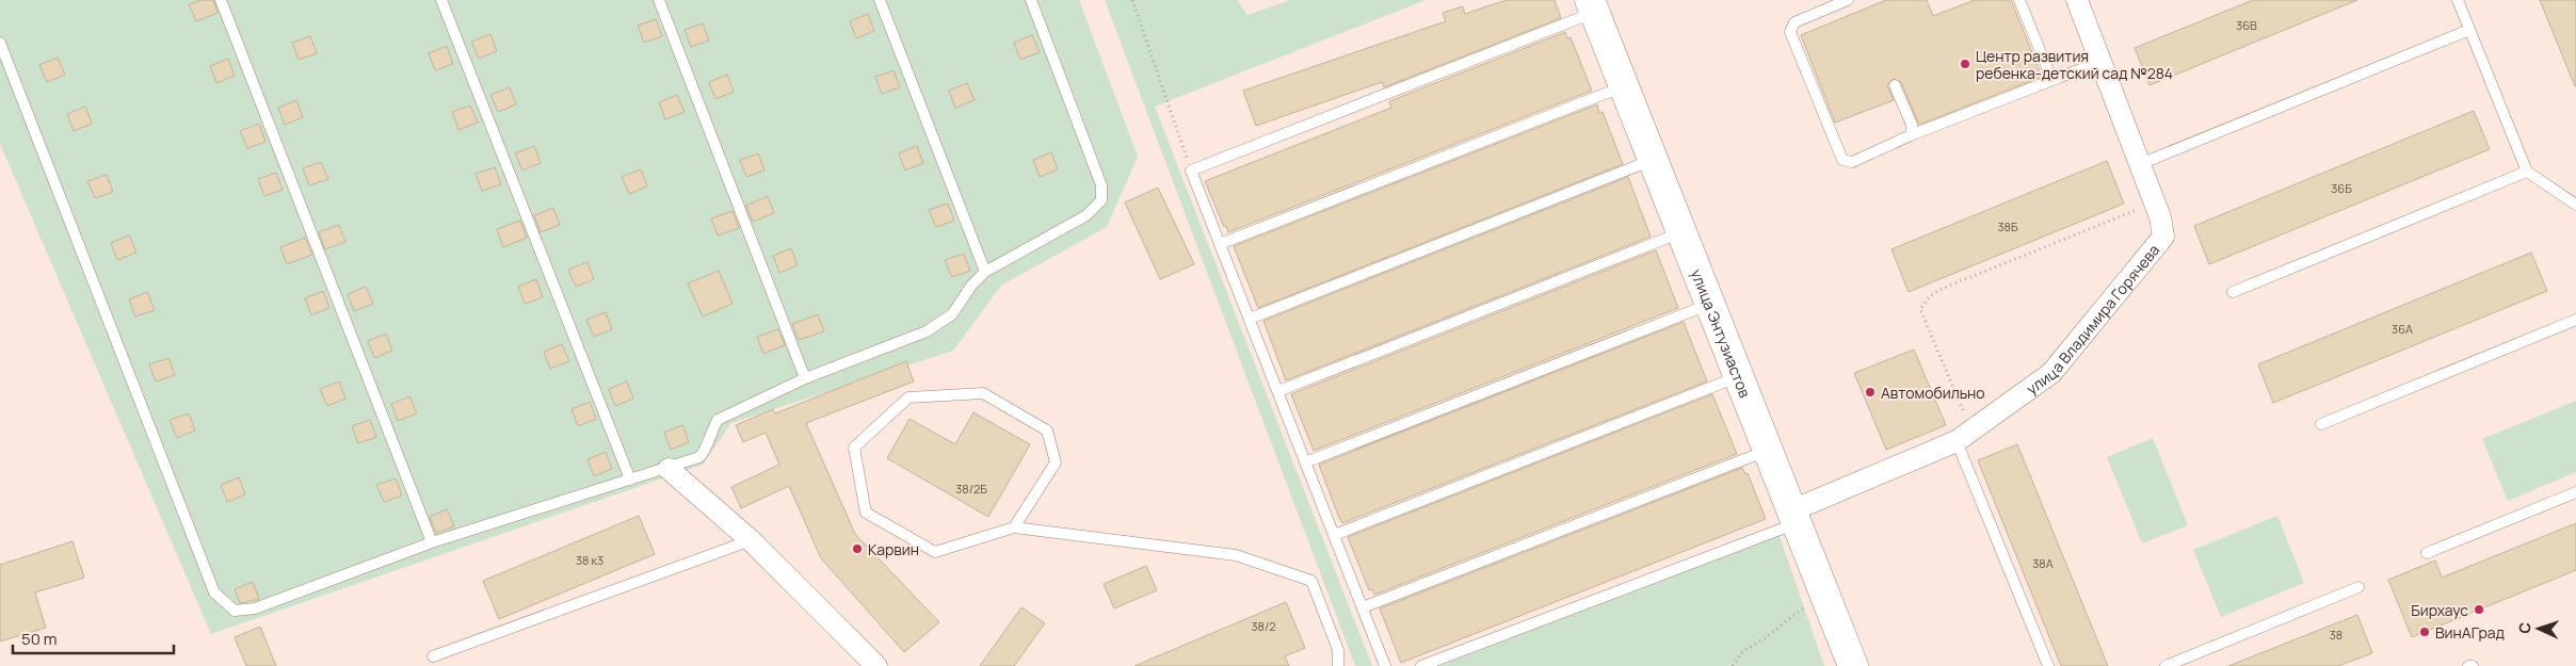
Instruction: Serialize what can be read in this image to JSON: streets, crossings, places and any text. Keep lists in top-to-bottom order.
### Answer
{
  "streets": {
    "main road": ["улица Энтузиастов"],
    "street": ["улица Владимира Горячева"]
  },
  "crossings": [
    ["улица Владимира Горячева", "улица Энтузиастов"]
  ],
  "places": [
    "Центр развития ребенка-детский сад №284",
    "Автомобильно",
    "Карвин",
    "Бирхаус",
    "ВинАГрад"
  ],
  "house_numbers": [
    "36В",
    "36Б",
    "38Б",
    "36А",
    "38/2Б",
    "38 к3",
    "38А",
    "38/2",
    "38"
  ],
  "scale_bar": "50 m",
  "north": "left"
}
